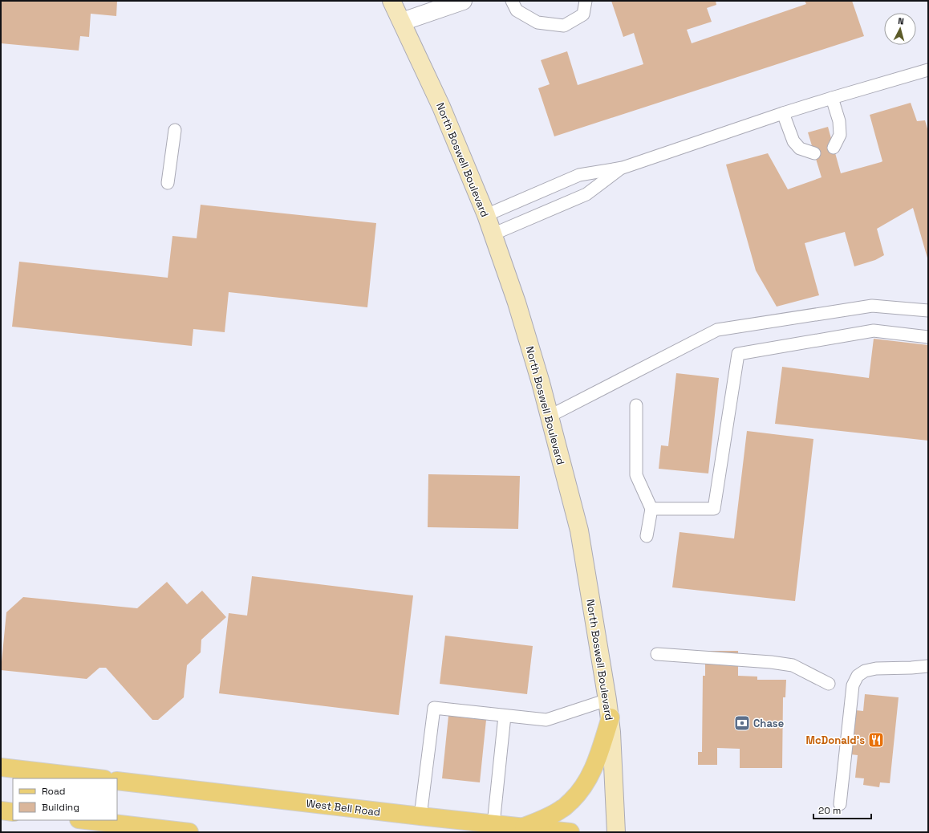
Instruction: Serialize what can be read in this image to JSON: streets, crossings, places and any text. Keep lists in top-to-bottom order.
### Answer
{
  "streets": {
    "main road": ["West Bell Road"],
    "street": ["North Boswell Boulevard"]
  },
  "places": {
    "bank": ["Chase"],
    "restaurant": ["McDonald's"]
  },
  "legend": ["Road", "Building"],
  "scale_bar": "20 m",
  "north": "top"
}
